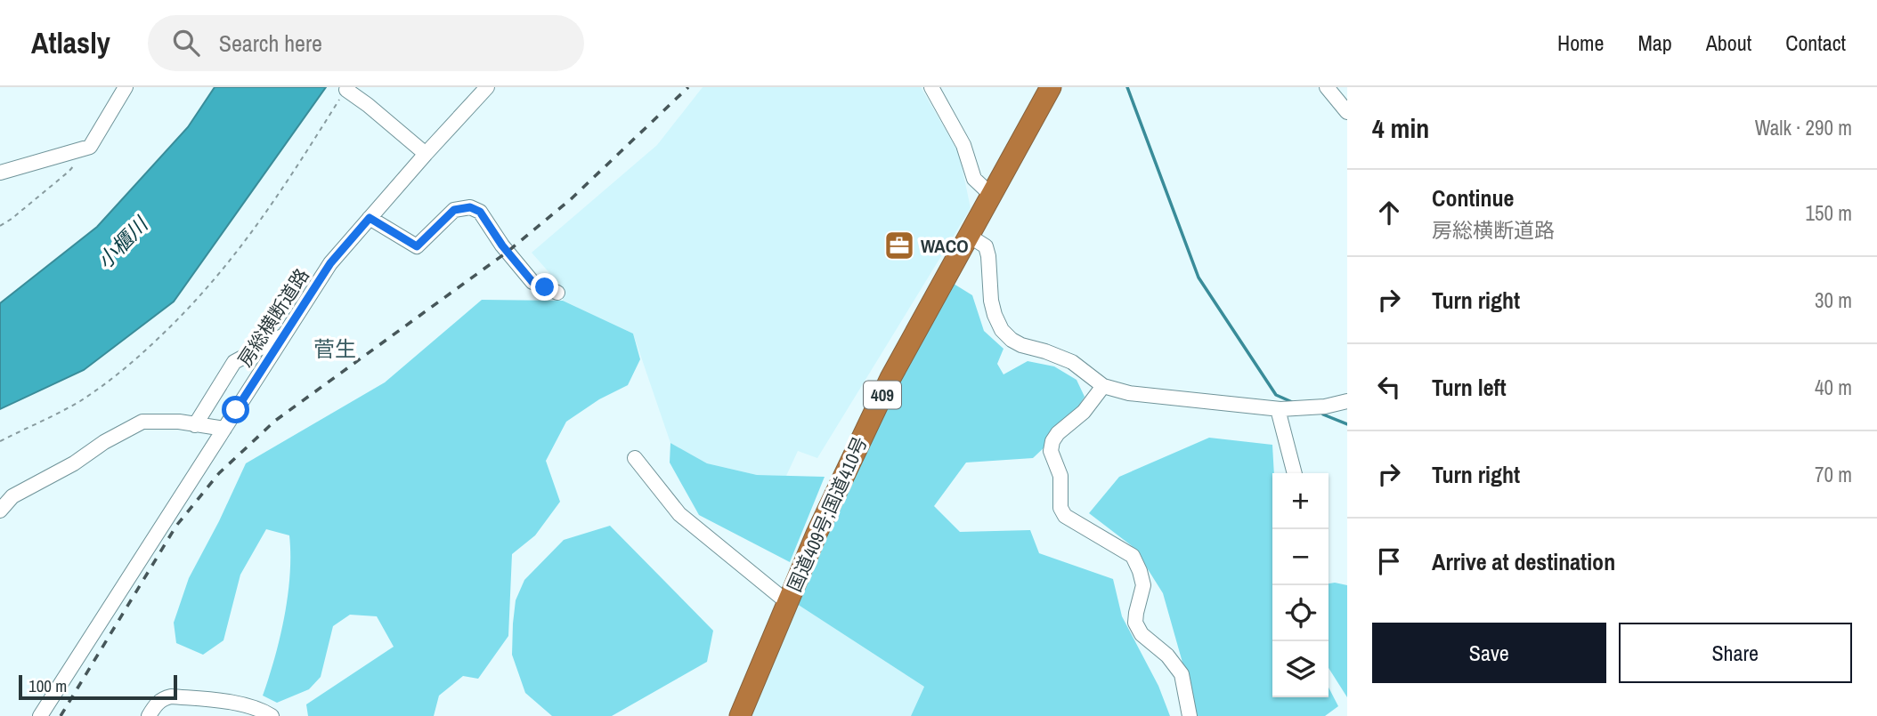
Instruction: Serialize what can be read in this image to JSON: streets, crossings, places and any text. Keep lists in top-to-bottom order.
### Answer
{
  "streets": {
    "highway": ["409", "国道409号;国道410号"],
    "street": ["房総横断道路"]
  },
  "districts": ["菅生"],
  "water": ["小櫃川"],
  "places": {
    "office": ["WACO"]
  },
  "scale_bar": "100 m",
  "page": {
    "header": "Atlasly",
    "search": "Search here",
    "nav": [
      "Home",
      "Map",
      "About",
      "Contact"
    ],
    "heading": ["4 min", "Walk · 290 m"],
    "list": [
      ["Continue", "房総横断道路", "150 m"],
      ["Turn right", "30 m"],
      ["Turn left", "40 m"],
      ["Turn right", "70 m"],
      "Arrive at destination"
    ],
    "map_buttons": ["+", "−"],
    "buttons": ["Save", "Share"],
    "scale": "100 m"
  }
}
